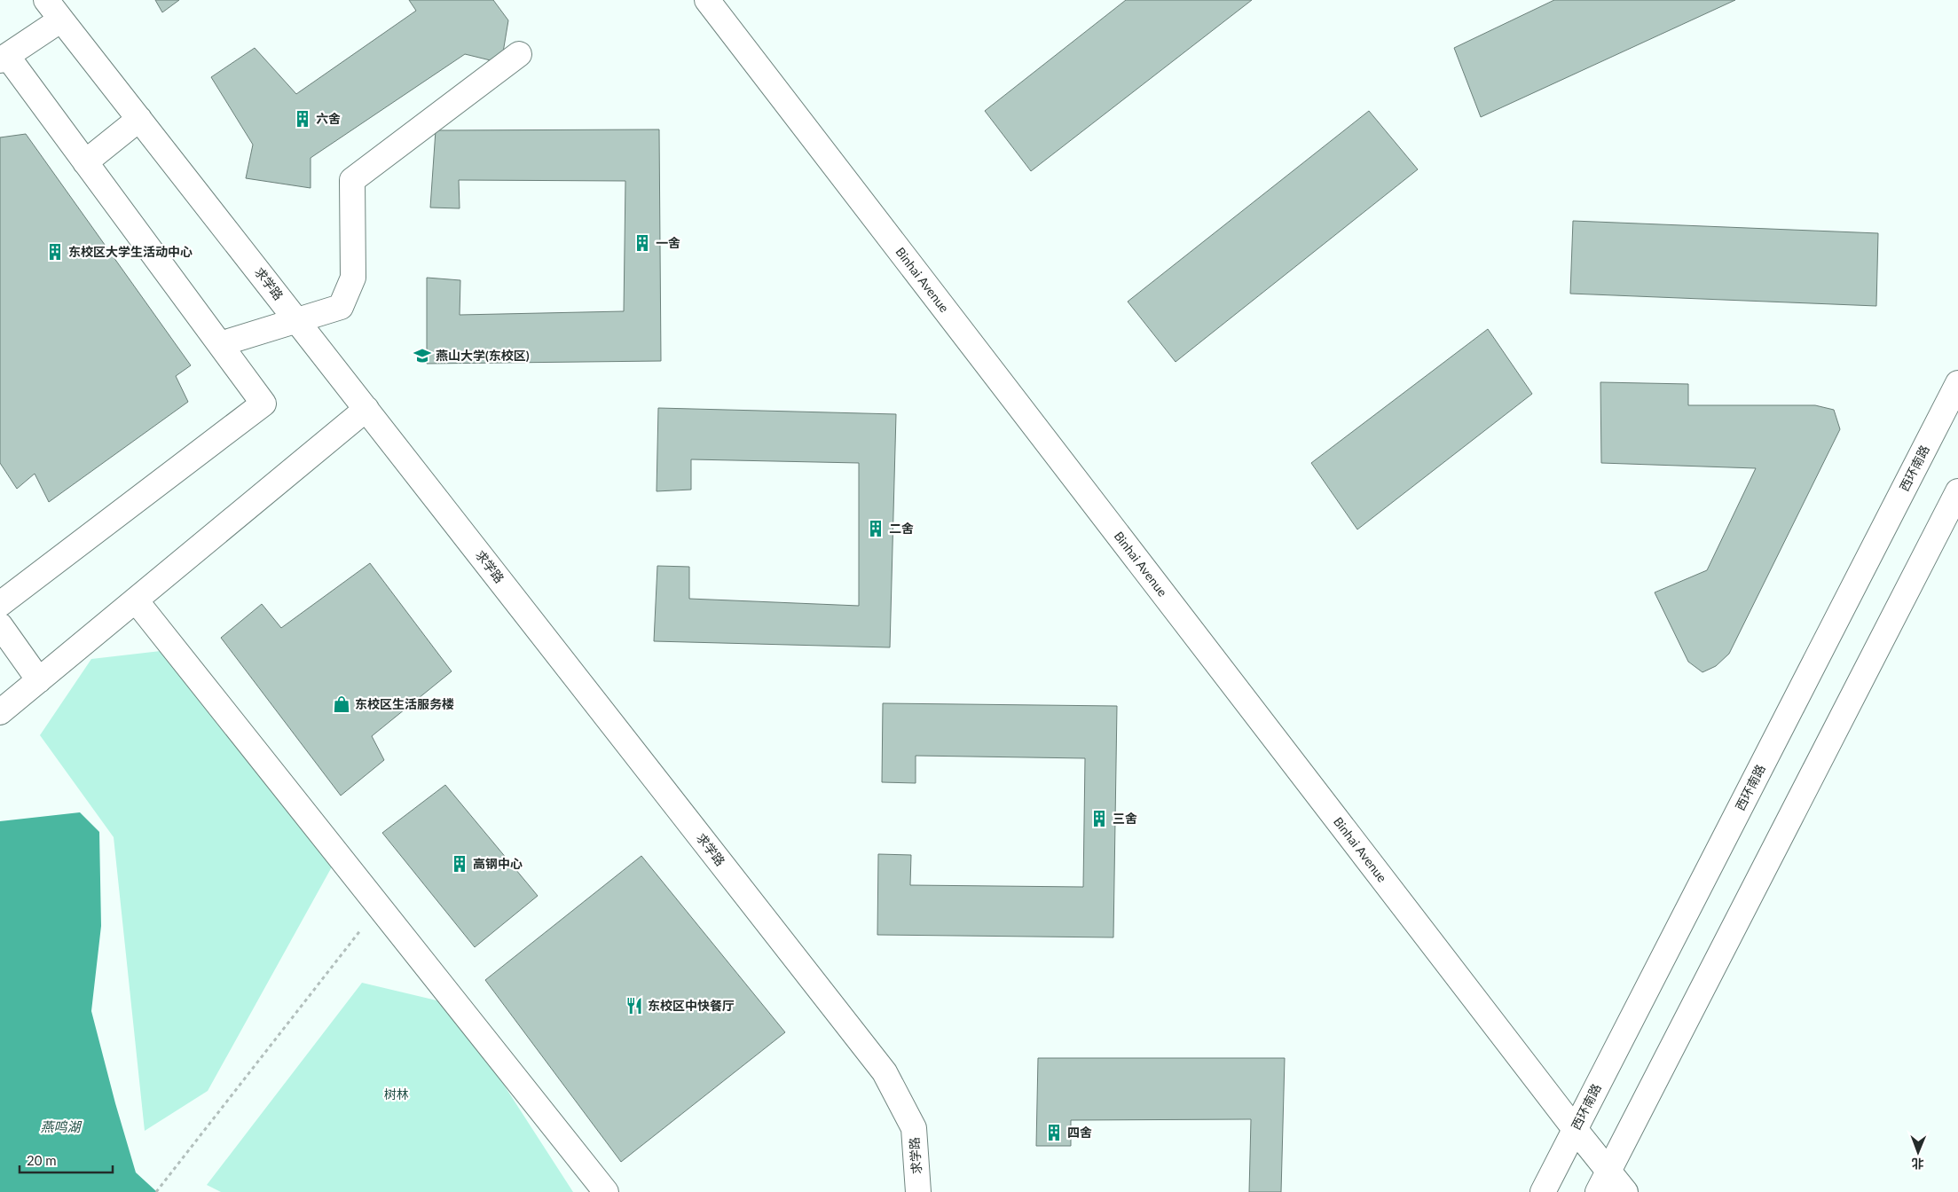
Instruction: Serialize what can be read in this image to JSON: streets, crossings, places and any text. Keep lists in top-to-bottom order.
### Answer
{
  "streets": {
    "main road": ["Binhai Avenue", "求学路", "西环南路"]
  },
  "crossings": [
    ["Binhai Avenue", "西环南路"]
  ],
  "water": ["燕鸣湖"],
  "parks": ["树林"],
  "places": {
    "building": [
      "六舍",
      "一舍",
      "东校区大学生活动中心",
      "二舍",
      "三舍",
      "高钢中心",
      "四舍"
    ],
    "school or university": ["燕山大学(东校区)"],
    "shop": ["东校区生活服务楼"],
    "restaurant": ["东校区中快餐厅"]
  },
  "scale_bar": "20 m",
  "north": "bottom"
}
